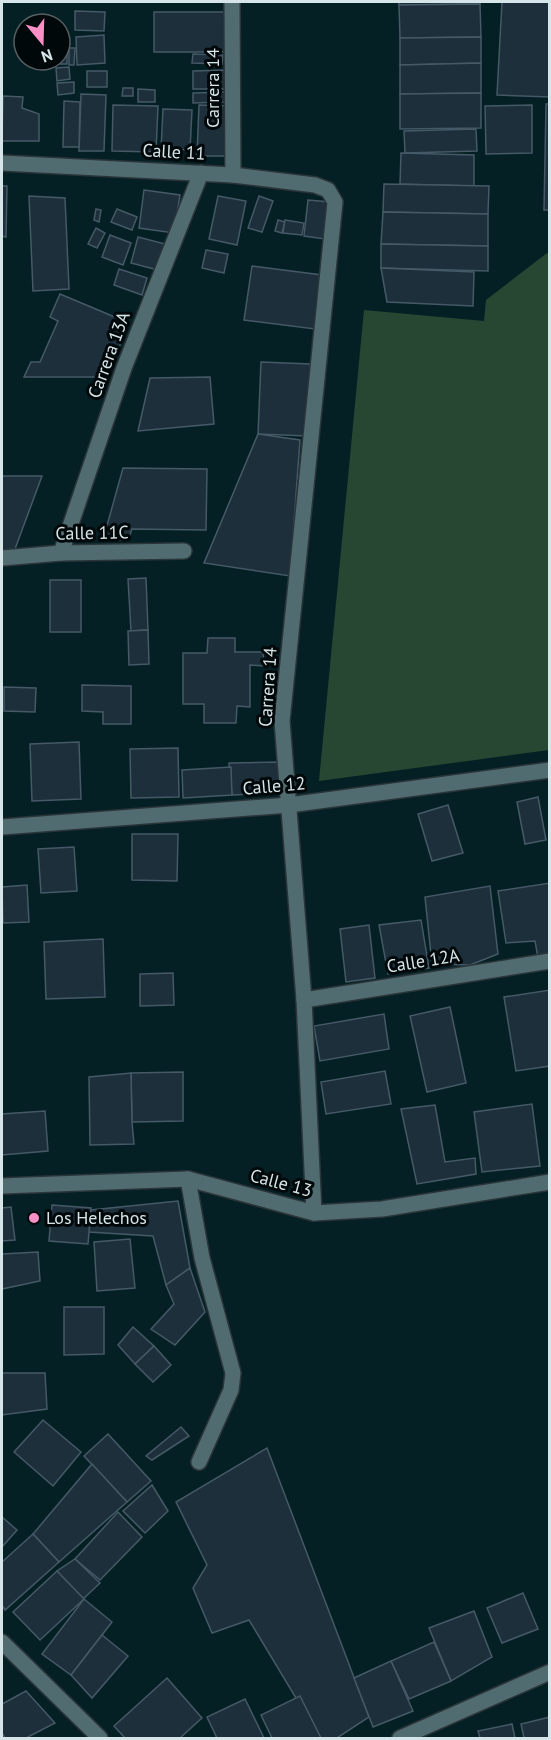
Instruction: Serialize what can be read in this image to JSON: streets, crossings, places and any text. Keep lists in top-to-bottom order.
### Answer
{
  "streets": {
    "street": [
      "Carrera 14",
      "Calle 11",
      "Carrera 13A",
      "Calle 11C",
      "Calle 12",
      "Calle 12A",
      "Calle 13"
    ]
  },
  "crossings": [
    ["Carrera 14", "Calle 11"],
    ["Carrera 14", "Calle 12"],
    ["Carrera 14", "Calle 12A"],
    ["Carrera 14", "Calle 13"],
    ["Calle 11", "Carrera 13A"],
    ["Carrera 13A", "Calle 11C"]
  ],
  "places": ["Los Helechos"],
  "north": "bottom"
}
